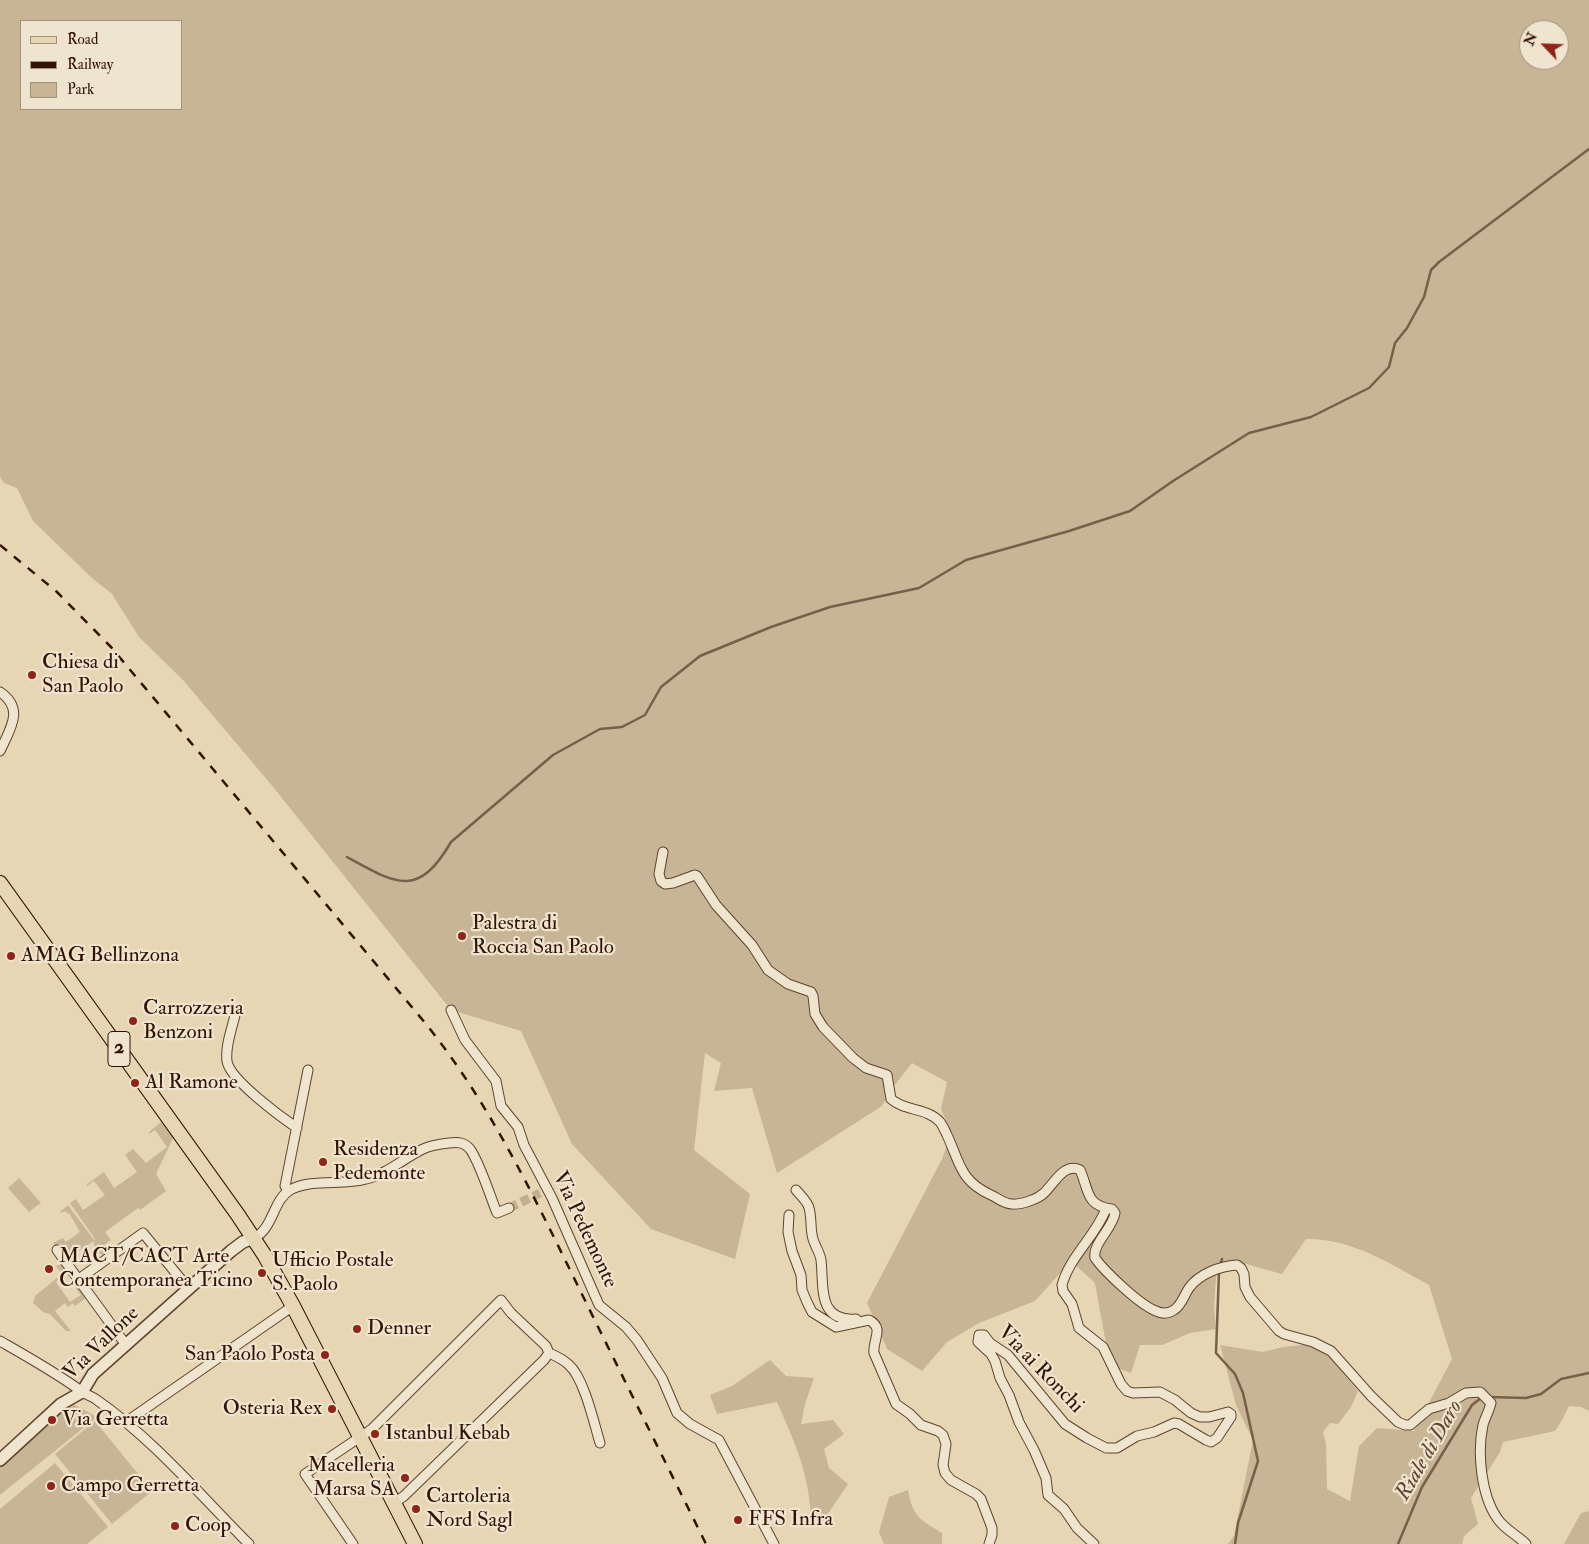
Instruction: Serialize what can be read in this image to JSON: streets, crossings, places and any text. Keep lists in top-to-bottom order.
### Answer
{
  "streets": {
    "main road": ["2"],
    "street": ["Via Pedemonte", "Via Vallone", "Via ai Ronchi"]
  },
  "crossings": [
    ["2", "Via Vallone"]
  ],
  "water": ["Riale di Daro"],
  "places": [
    "Chiesa di San Paolo",
    "Palestra di Roccia San Paolo",
    "AMAG Bellinzona",
    "Carrozzeria Benzoni",
    "Al Ramone",
    "Residenza Pedemonte",
    "MACT/CACT Arte Contemporanea Ticino",
    "Ufficio Postale S. Paolo",
    "Denner",
    "San Paolo Posta",
    "Osteria Rex",
    "Via Gerretta",
    "Istanbul Kebab",
    "Macelleria Marsa SA",
    "Campo Gerretta",
    "Cartoleria Nord Sagl",
    "FFS Infra",
    "Coop"
  ],
  "legend": ["Road", "Railway", "Park"],
  "north": "top left"
}
